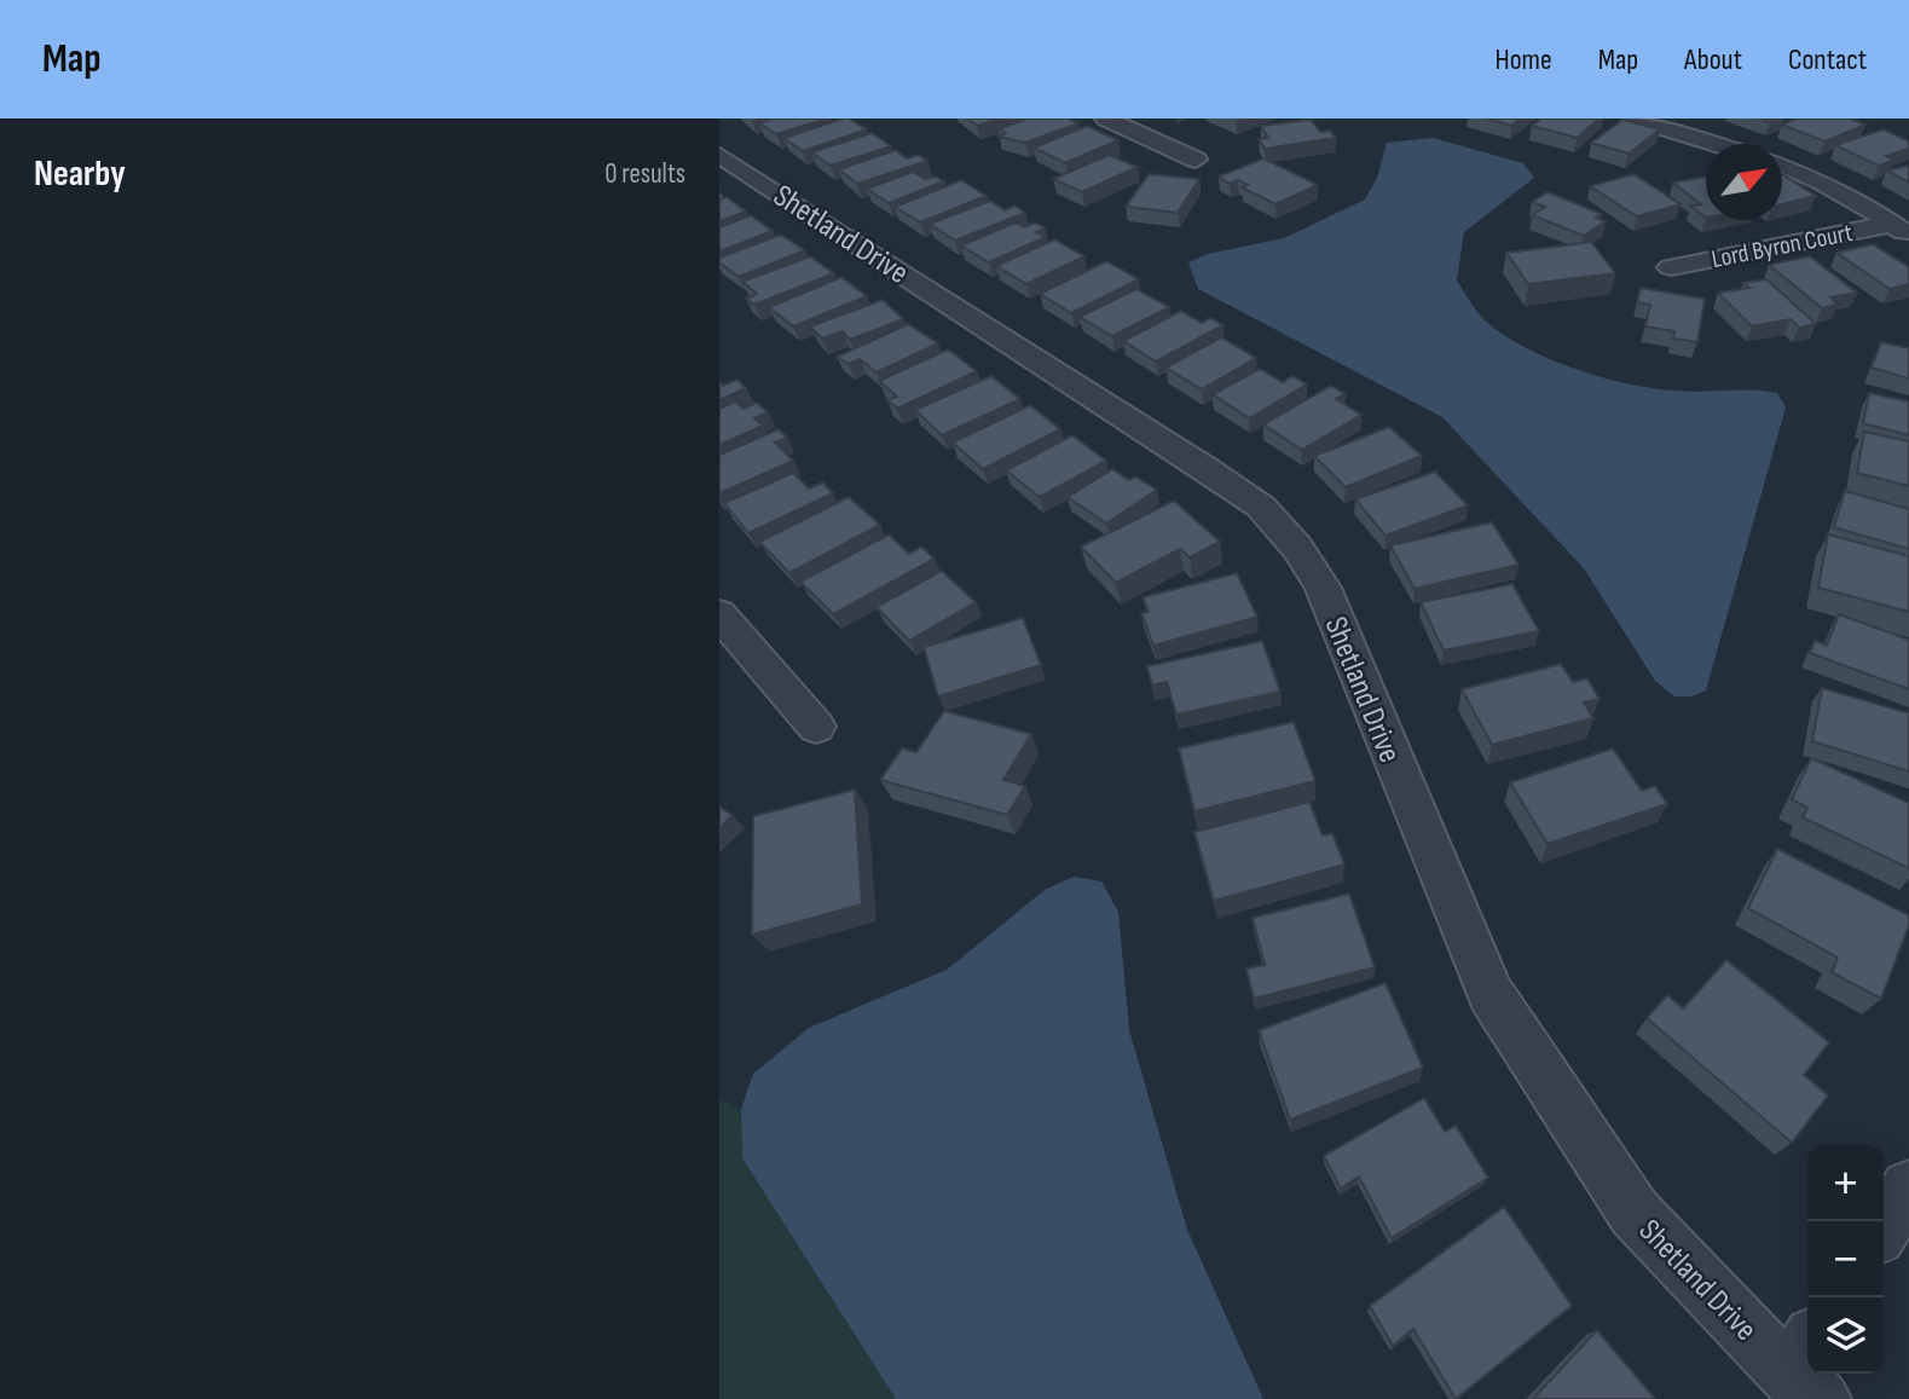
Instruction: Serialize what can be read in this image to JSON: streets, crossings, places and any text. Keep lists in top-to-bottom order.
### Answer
{
  "streets": {
    "street": ["Shetland Drive", "Lord Byron Court"]
  },
  "north": "top right",
  "page": {
    "header": "Map",
    "nav": [
      "Home",
      "Map",
      "About",
      "Contact"
    ],
    "heading": ["Nearby", "0 results"],
    "map_buttons": ["+", "−"]
  }
}
